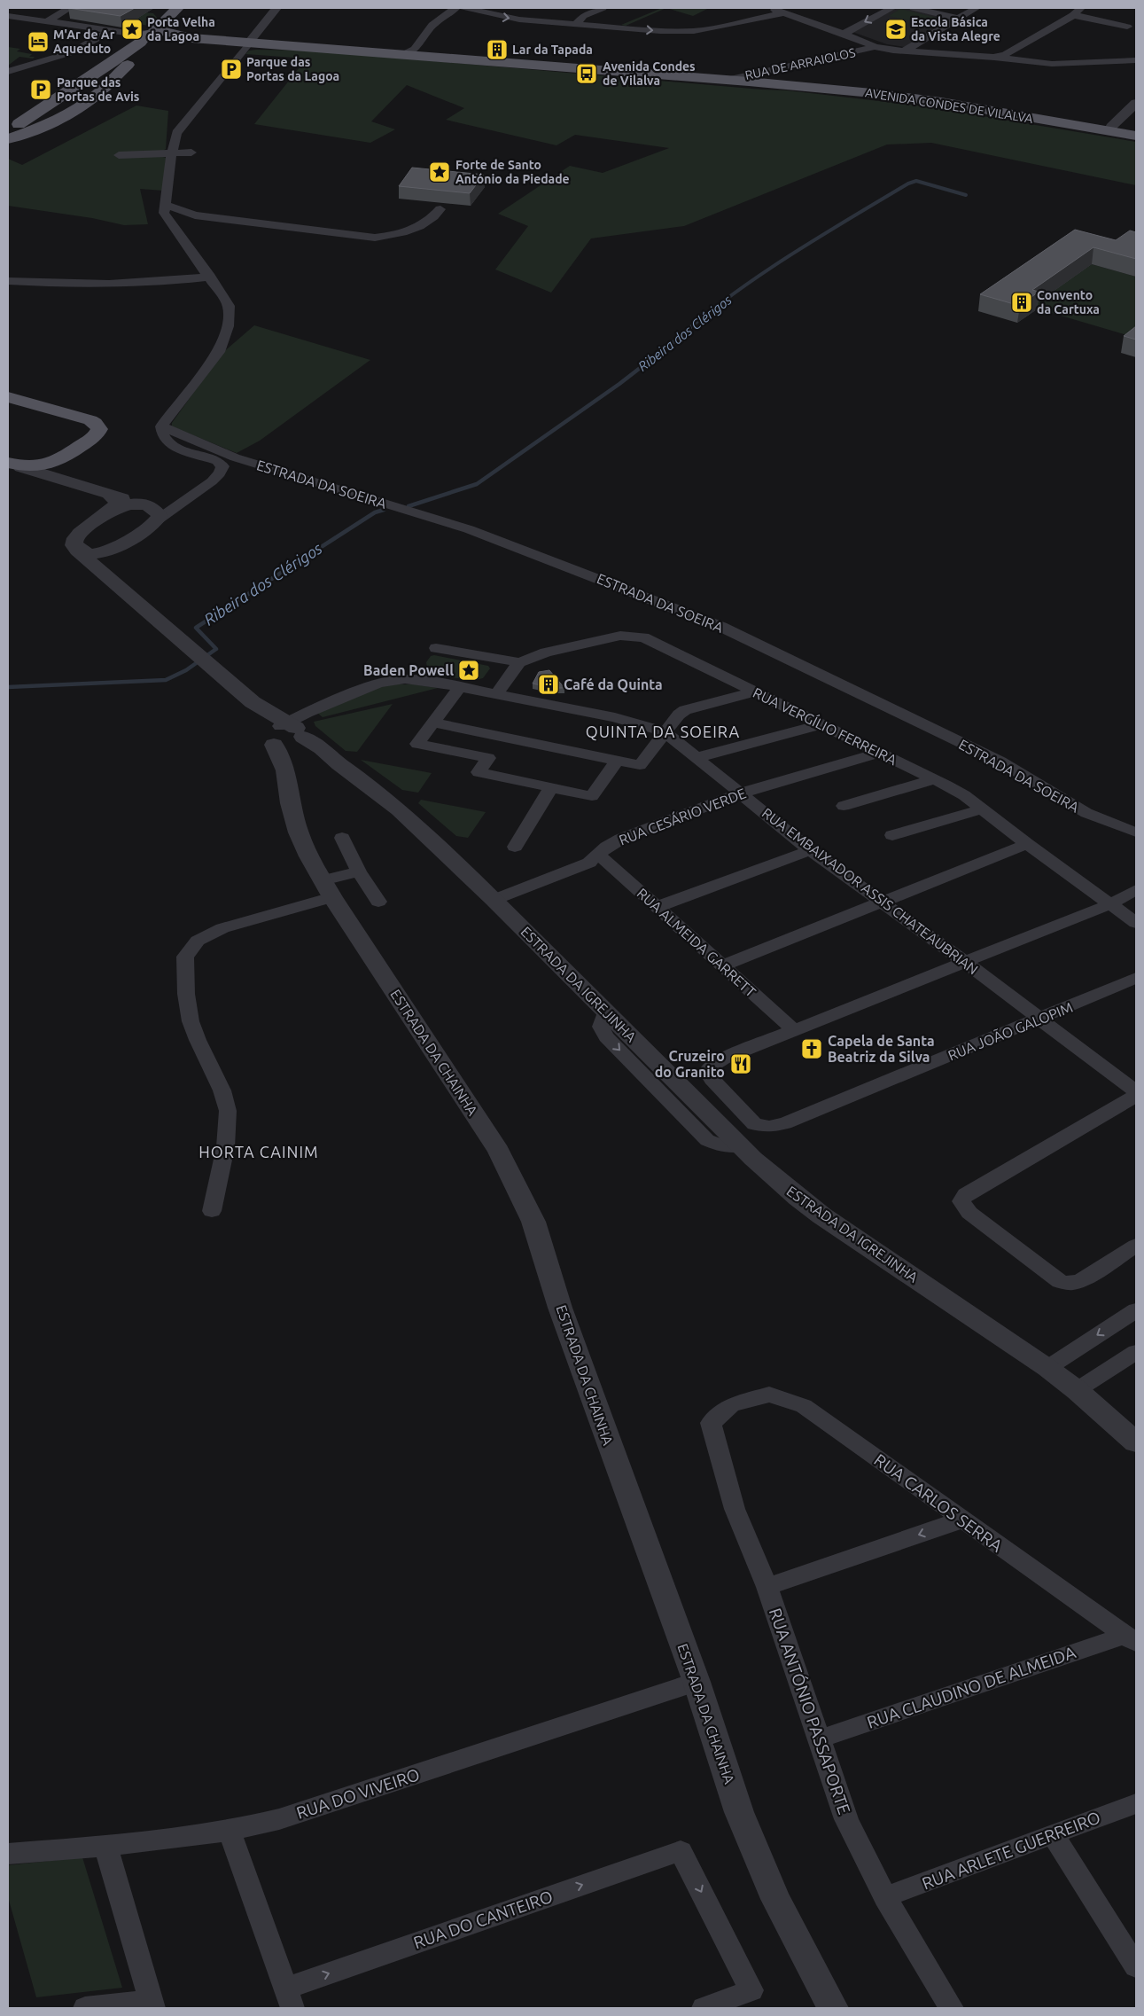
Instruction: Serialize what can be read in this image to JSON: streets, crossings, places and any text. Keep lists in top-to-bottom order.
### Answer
{
  "streets": {
    "main road": ["AVENIDA CONDES DE VILALVA"],
    "street": [
      "RUA DE ARRAIOLOS",
      "ESTRADA DA SOEIRA",
      "RUA VERGÍLIO FERREIRA",
      "RUA CESÁRIO VERDE",
      "RUA EMBAIXADOR ASSIS CHATEAUBRIAN",
      "RUA ALMEIDA GARRETT",
      "ESTRADA DA IGREJINHA",
      "RUA JOÃO GALOPIM",
      "ESTRADA DA CHAINHA",
      "RUA CARLOS SERRA",
      "RUA CLAUDINO DE ALMEIDA",
      "RUA ANTÓNIO PASSAPORTE",
      "RUA DO VIVEIRO",
      "RUA ARLETE GUERREIRO",
      "RUA DO CANTEIRO"
    ]
  },
  "crossings": [
    ["RUA DE ARRAIOLOS", "AVENIDA CONDES DE VILALVA"],
    ["RUA VERGÍLIO FERREIRA", "RUA CESÁRIO VERDE"],
    ["RUA CESÁRIO VERDE", "RUA EMBAIXADOR ASSIS CHATEAUBRIAN"],
    ["RUA CESÁRIO VERDE", "RUA ALMEIDA GARRETT"],
    ["RUA CESÁRIO VERDE", "ESTRADA DA IGREJINHA"],
    ["RUA EMBAIXADOR ASSIS CHATEAUBRIAN", "ESTRADA DA IGREJINHA"],
    ["RUA EMBAIXADOR ASSIS CHATEAUBRIAN", "RUA JOÃO GALOPIM"],
    ["RUA EMBAIXADOR ASSIS CHATEAUBRIAN", "ESTRADA DA CHAINHA"],
    ["RUA ALMEIDA GARRETT", "RUA JOÃO GALOPIM"],
    ["ESTRADA DA IGREJINHA", "ESTRADA DA CHAINHA"],
    ["ESTRADA DA CHAINHA", "RUA DO VIVEIRO"],
    ["RUA CARLOS SERRA", "RUA CLAUDINO DE ALMEIDA"],
    ["RUA CARLOS SERRA", "RUA ANTÓNIO PASSAPORTE"],
    ["RUA CLAUDINO DE ALMEIDA", "RUA ANTÓNIO PASSAPORTE"],
    ["RUA ANTÓNIO PASSAPORTE", "RUA ARLETE GUERREIRO"]
  ],
  "districts": ["QUINTA DA SOEIRA", "HORTA CAINIM"],
  "water": ["Ribeira dos Clérigos"],
  "places": {
    "place": ["Porta Velha da Lagoa", "Forte de Santo António da Piedade", "Baden Powell"],
    "school or university": ["Escola Básica da Vista Alegre"],
    "hotel": ["M'Ar de Ar Aqueduto"],
    "building": ["Lar da Tapada", "Convento da Cartuxa", "Café da Quinta"],
    "parking": ["Parque das Portas da Lagoa", "Parque das Portas de Avis"],
    "bus stop": ["Avenida Condes de Vilalva"],
    "church": ["Capela de Santa Beatriz da Silva"],
    "restaurant": ["Cruzeiro do Granito"]
  }
}
